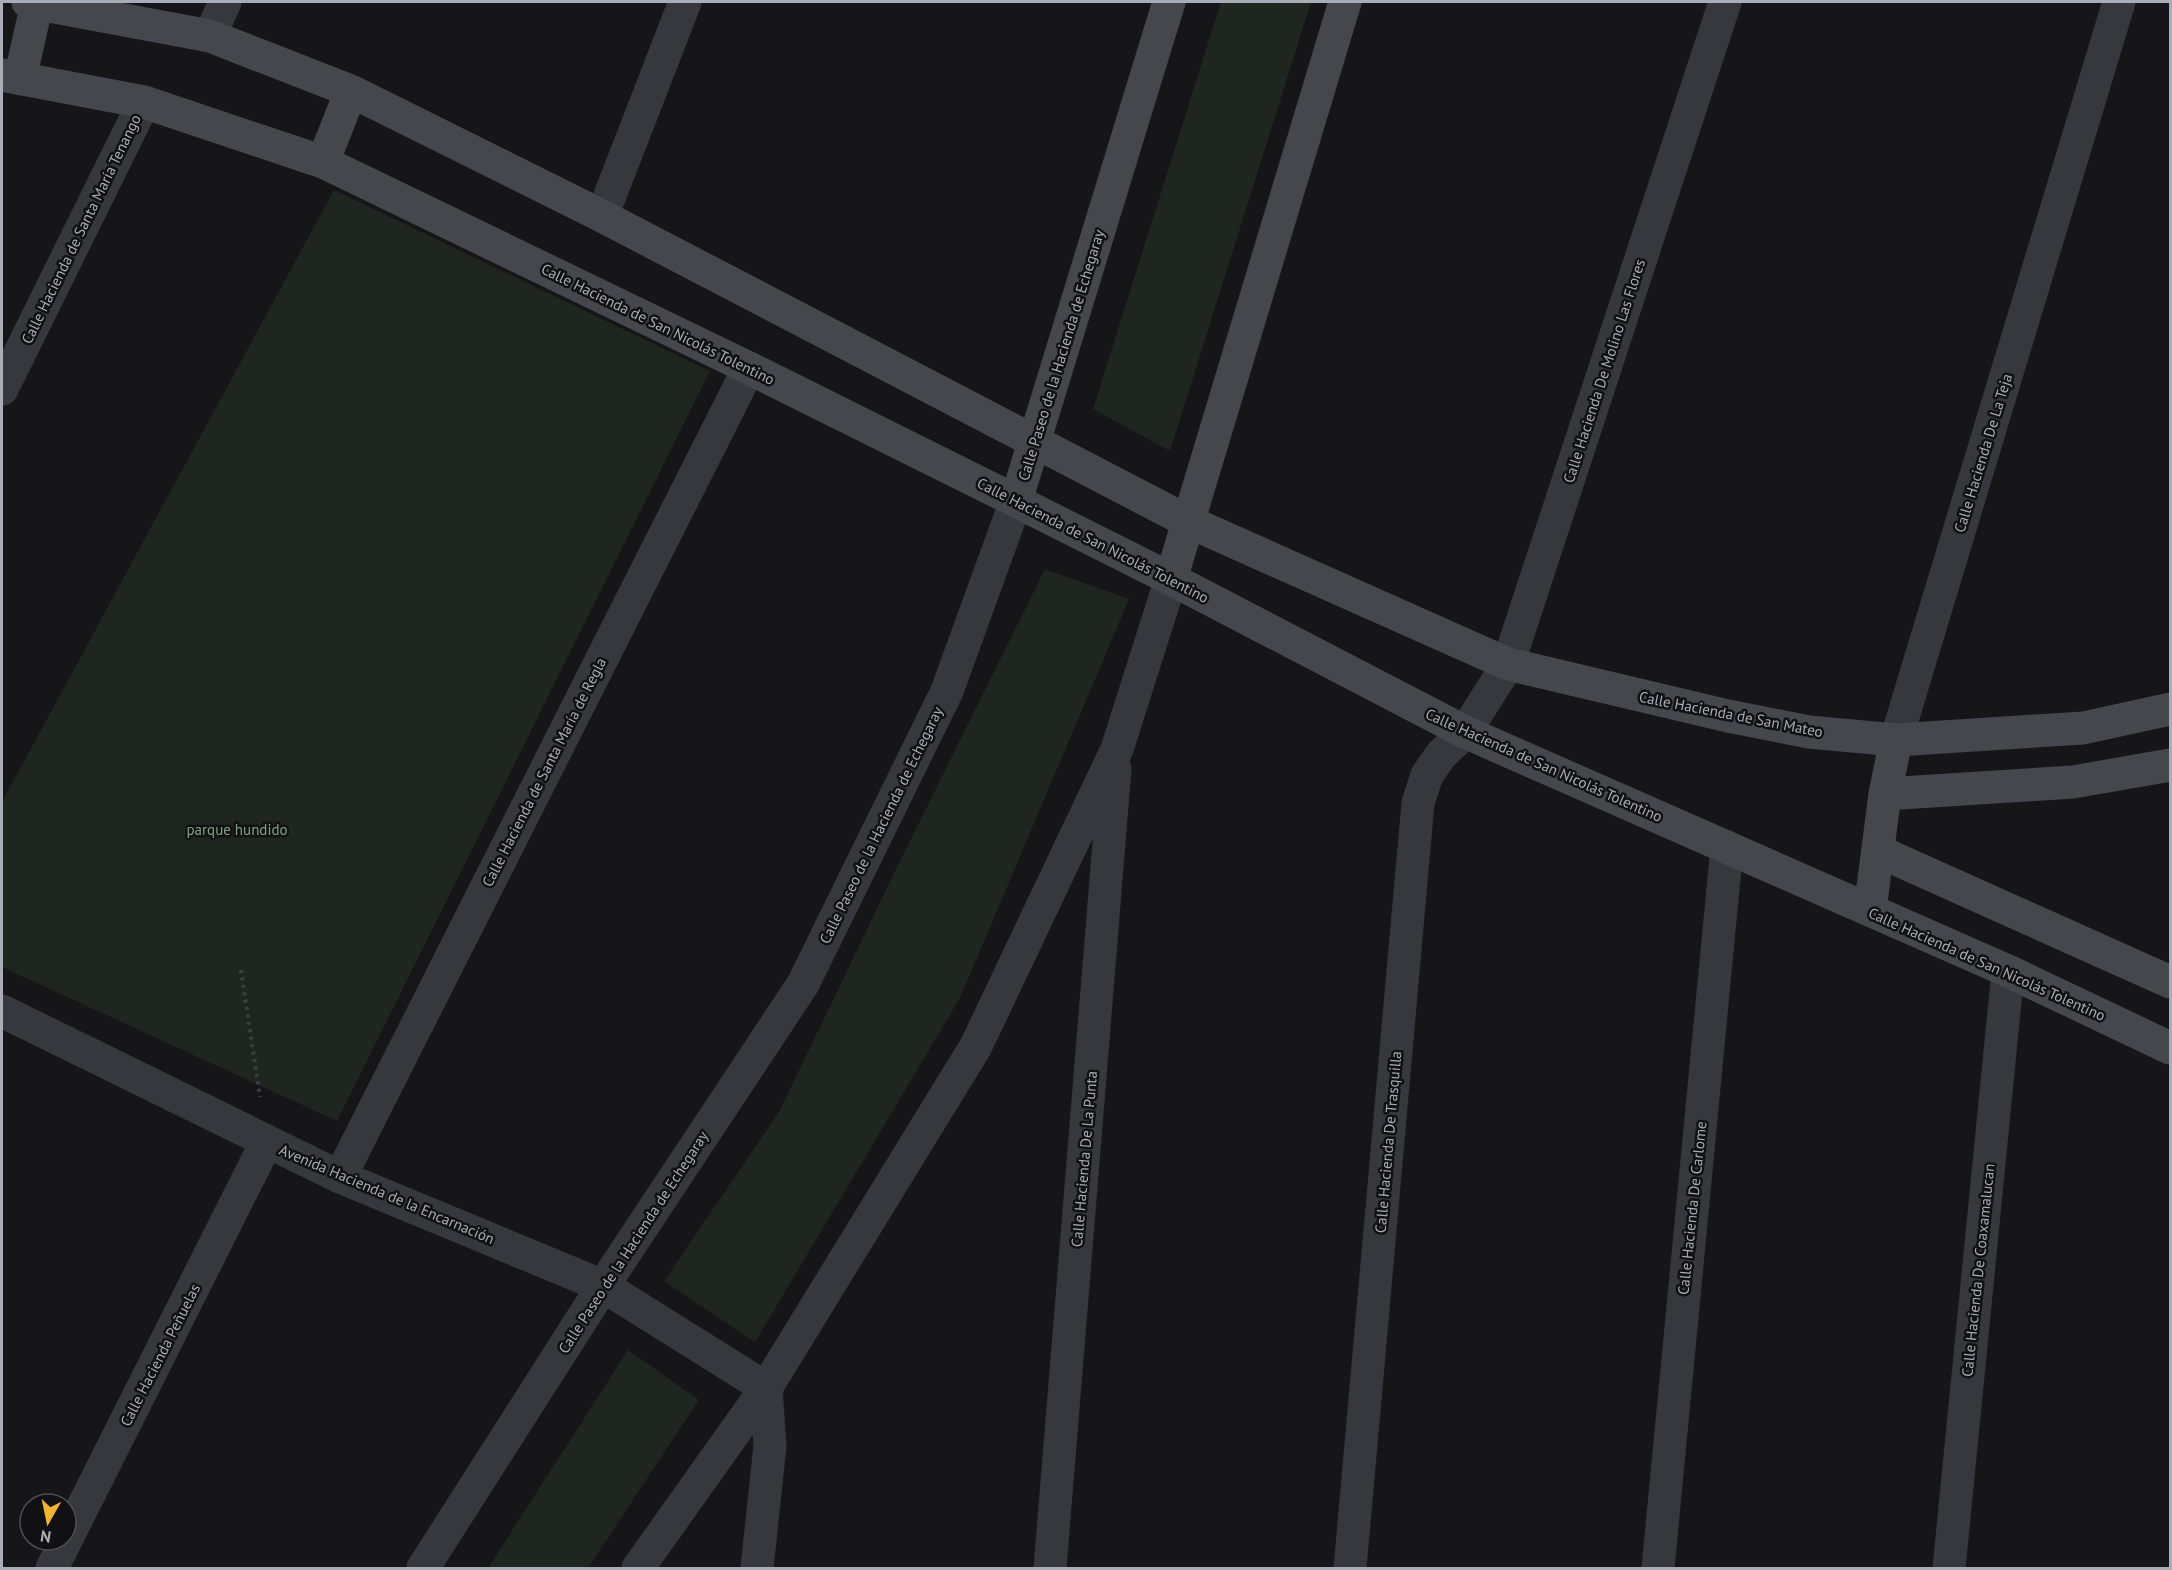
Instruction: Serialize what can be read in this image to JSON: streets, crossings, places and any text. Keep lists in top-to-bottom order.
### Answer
{
  "streets": {
    "main road": [
      "Calle Hacienda de San Nicolás Tolentino",
      "Calle Paseo de la Hacienda de Echegaray",
      "Calle Hacienda De La Teja",
      "Calle Hacienda de San Mateo"
    ],
    "street": [
      "Calle Hacienda de Santa María Tenango",
      "Calle Hacienda De Molino Las Flores",
      "Calle Hacienda de Santa María de Regla",
      "Calle Hacienda De Trasquilla",
      "Calle Hacienda De La Punta",
      "Avenida Hacienda de la Encarnación",
      "Calle Hacienda De Carlome",
      "Calle Hacienda De Coaxamalucan",
      "Calle Hacienda Peñuelas"
    ]
  },
  "crossings": [
    ["Calle Hacienda de Santa María Tenango", "Calle Hacienda de San Nicolás Tolentino"],
    ["Calle Hacienda de San Nicolás Tolentino", "Calle Paseo de la Hacienda de Echegaray"],
    ["Calle Hacienda de San Nicolás Tolentino", "Calle Hacienda De Molino Las Flores"],
    ["Calle Hacienda de San Nicolás Tolentino", "Calle Hacienda De La Teja"],
    ["Calle Hacienda de San Nicolás Tolentino", "Calle Hacienda de Santa María de Regla"],
    ["Calle Hacienda de San Nicolás Tolentino", "Calle Hacienda De Trasquilla"],
    ["Calle Hacienda de San Nicolás Tolentino", "Calle Hacienda De Carlome"],
    ["Calle Hacienda de San Nicolás Tolentino", "Calle Hacienda De Coaxamalucan"],
    ["Calle Paseo de la Hacienda de Echegaray", "Avenida Hacienda de la Encarnación"],
    ["Calle Hacienda De Molino Las Flores", "Calle Hacienda de San Mateo"],
    ["Calle Hacienda De Molino Las Flores", "Calle Hacienda De Trasquilla"],
    ["Calle Hacienda De La Teja", "Calle Hacienda de San Mateo"],
    ["Calle Hacienda de Santa María de Regla", "Avenida Hacienda de la Encarnación"],
    ["Avenida Hacienda de la Encarnación", "Calle Hacienda Peñuelas"]
  ],
  "parks": ["parque hundido"],
  "north": "bottom"
}
